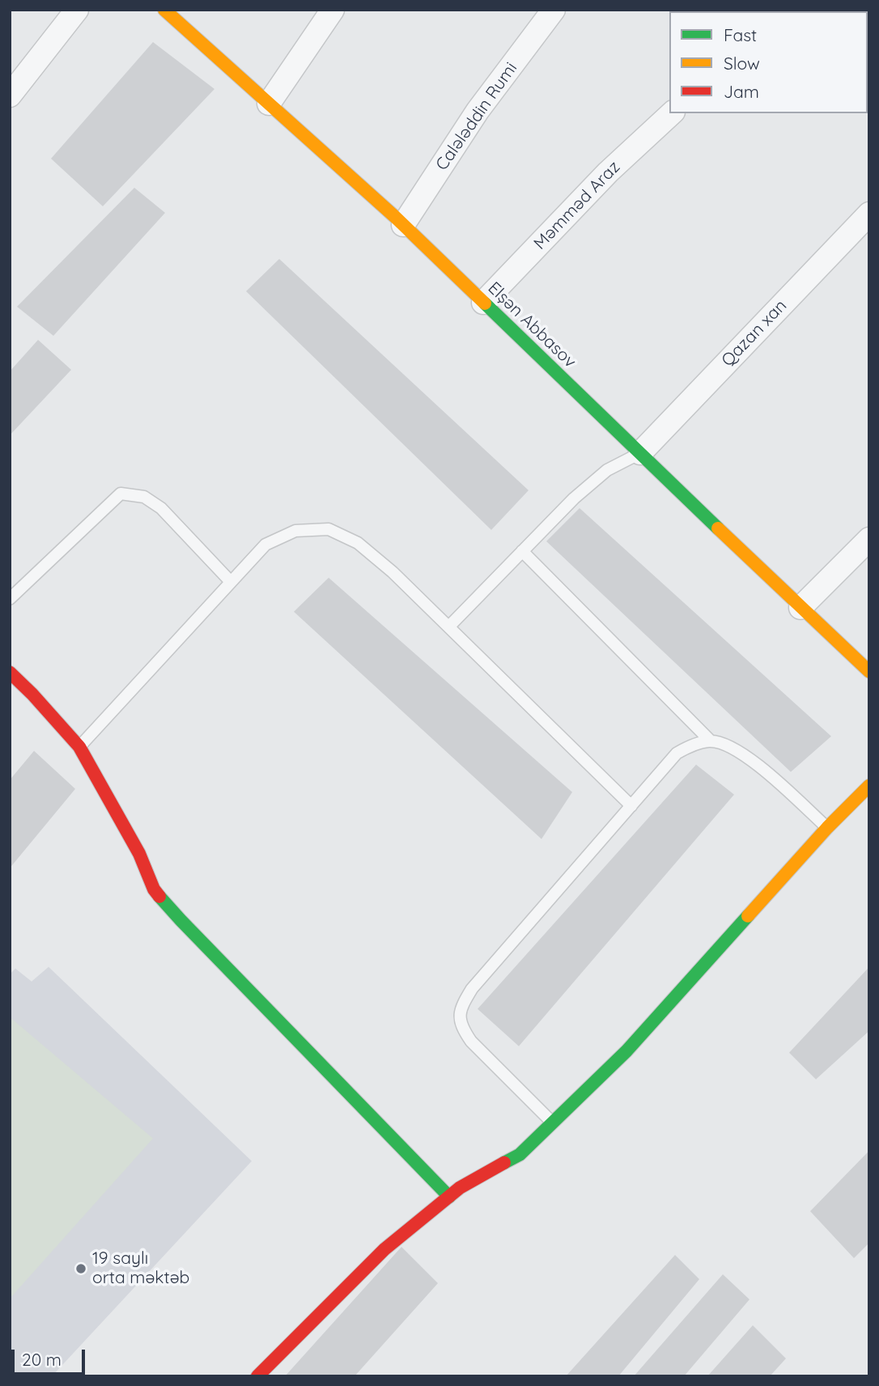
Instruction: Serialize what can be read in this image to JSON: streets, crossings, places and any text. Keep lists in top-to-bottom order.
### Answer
{
  "streets": {
    "street": [
      "Calələddin Rumi",
      "Məmməd Araz",
      "Elşən Abbasov",
      "Qazan xan"
    ]
  },
  "crossings": [
    ["Calələddin Rumi", "Elşən Abbasov"],
    ["Məmməd Araz", "Elşən Abbasov"],
    ["Elşən Abbasov", "Qazan xan"]
  ],
  "places": ["19 saylı orta məktəb"],
  "legend": ["Fast", "Slow", "Jam"],
  "scale_bar": "20 m"
}
